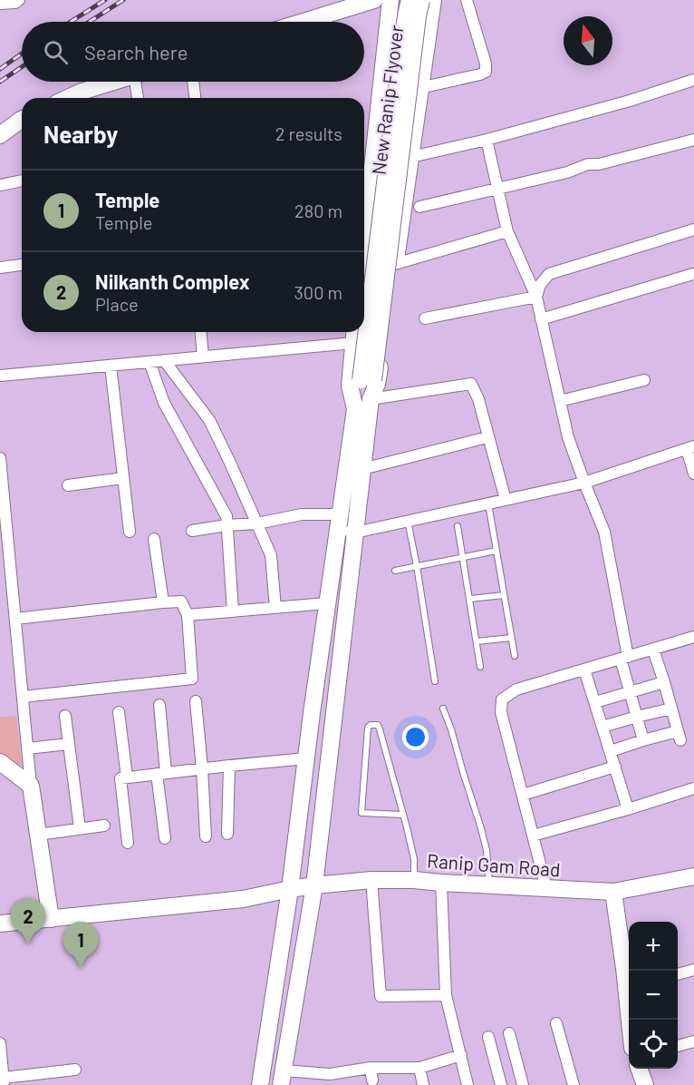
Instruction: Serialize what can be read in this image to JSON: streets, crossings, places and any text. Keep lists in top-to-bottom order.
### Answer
{
  "streets": {
    "main road": ["New Ranip Flyover", "Ranip Gam Road"]
  },
  "crossings": [
    ["New Ranip Flyover", "Ranip Gam Road"]
  ],
  "north": "top",
  "page": {
    "search": "Search here",
    "heading": ["Nearby", "2 results"],
    "list": [
      {
        "mark": "1",
        "name": "Temple",
        "note": "Temple",
        "value": "280 m"
      },
      {
        "mark": "2",
        "name": "Nilkanth Complex",
        "note": "Place",
        "value": "300 m"
      }
    ],
    "pins": ["2", "1"],
    "map_buttons": ["+", "−"]
  }
}
